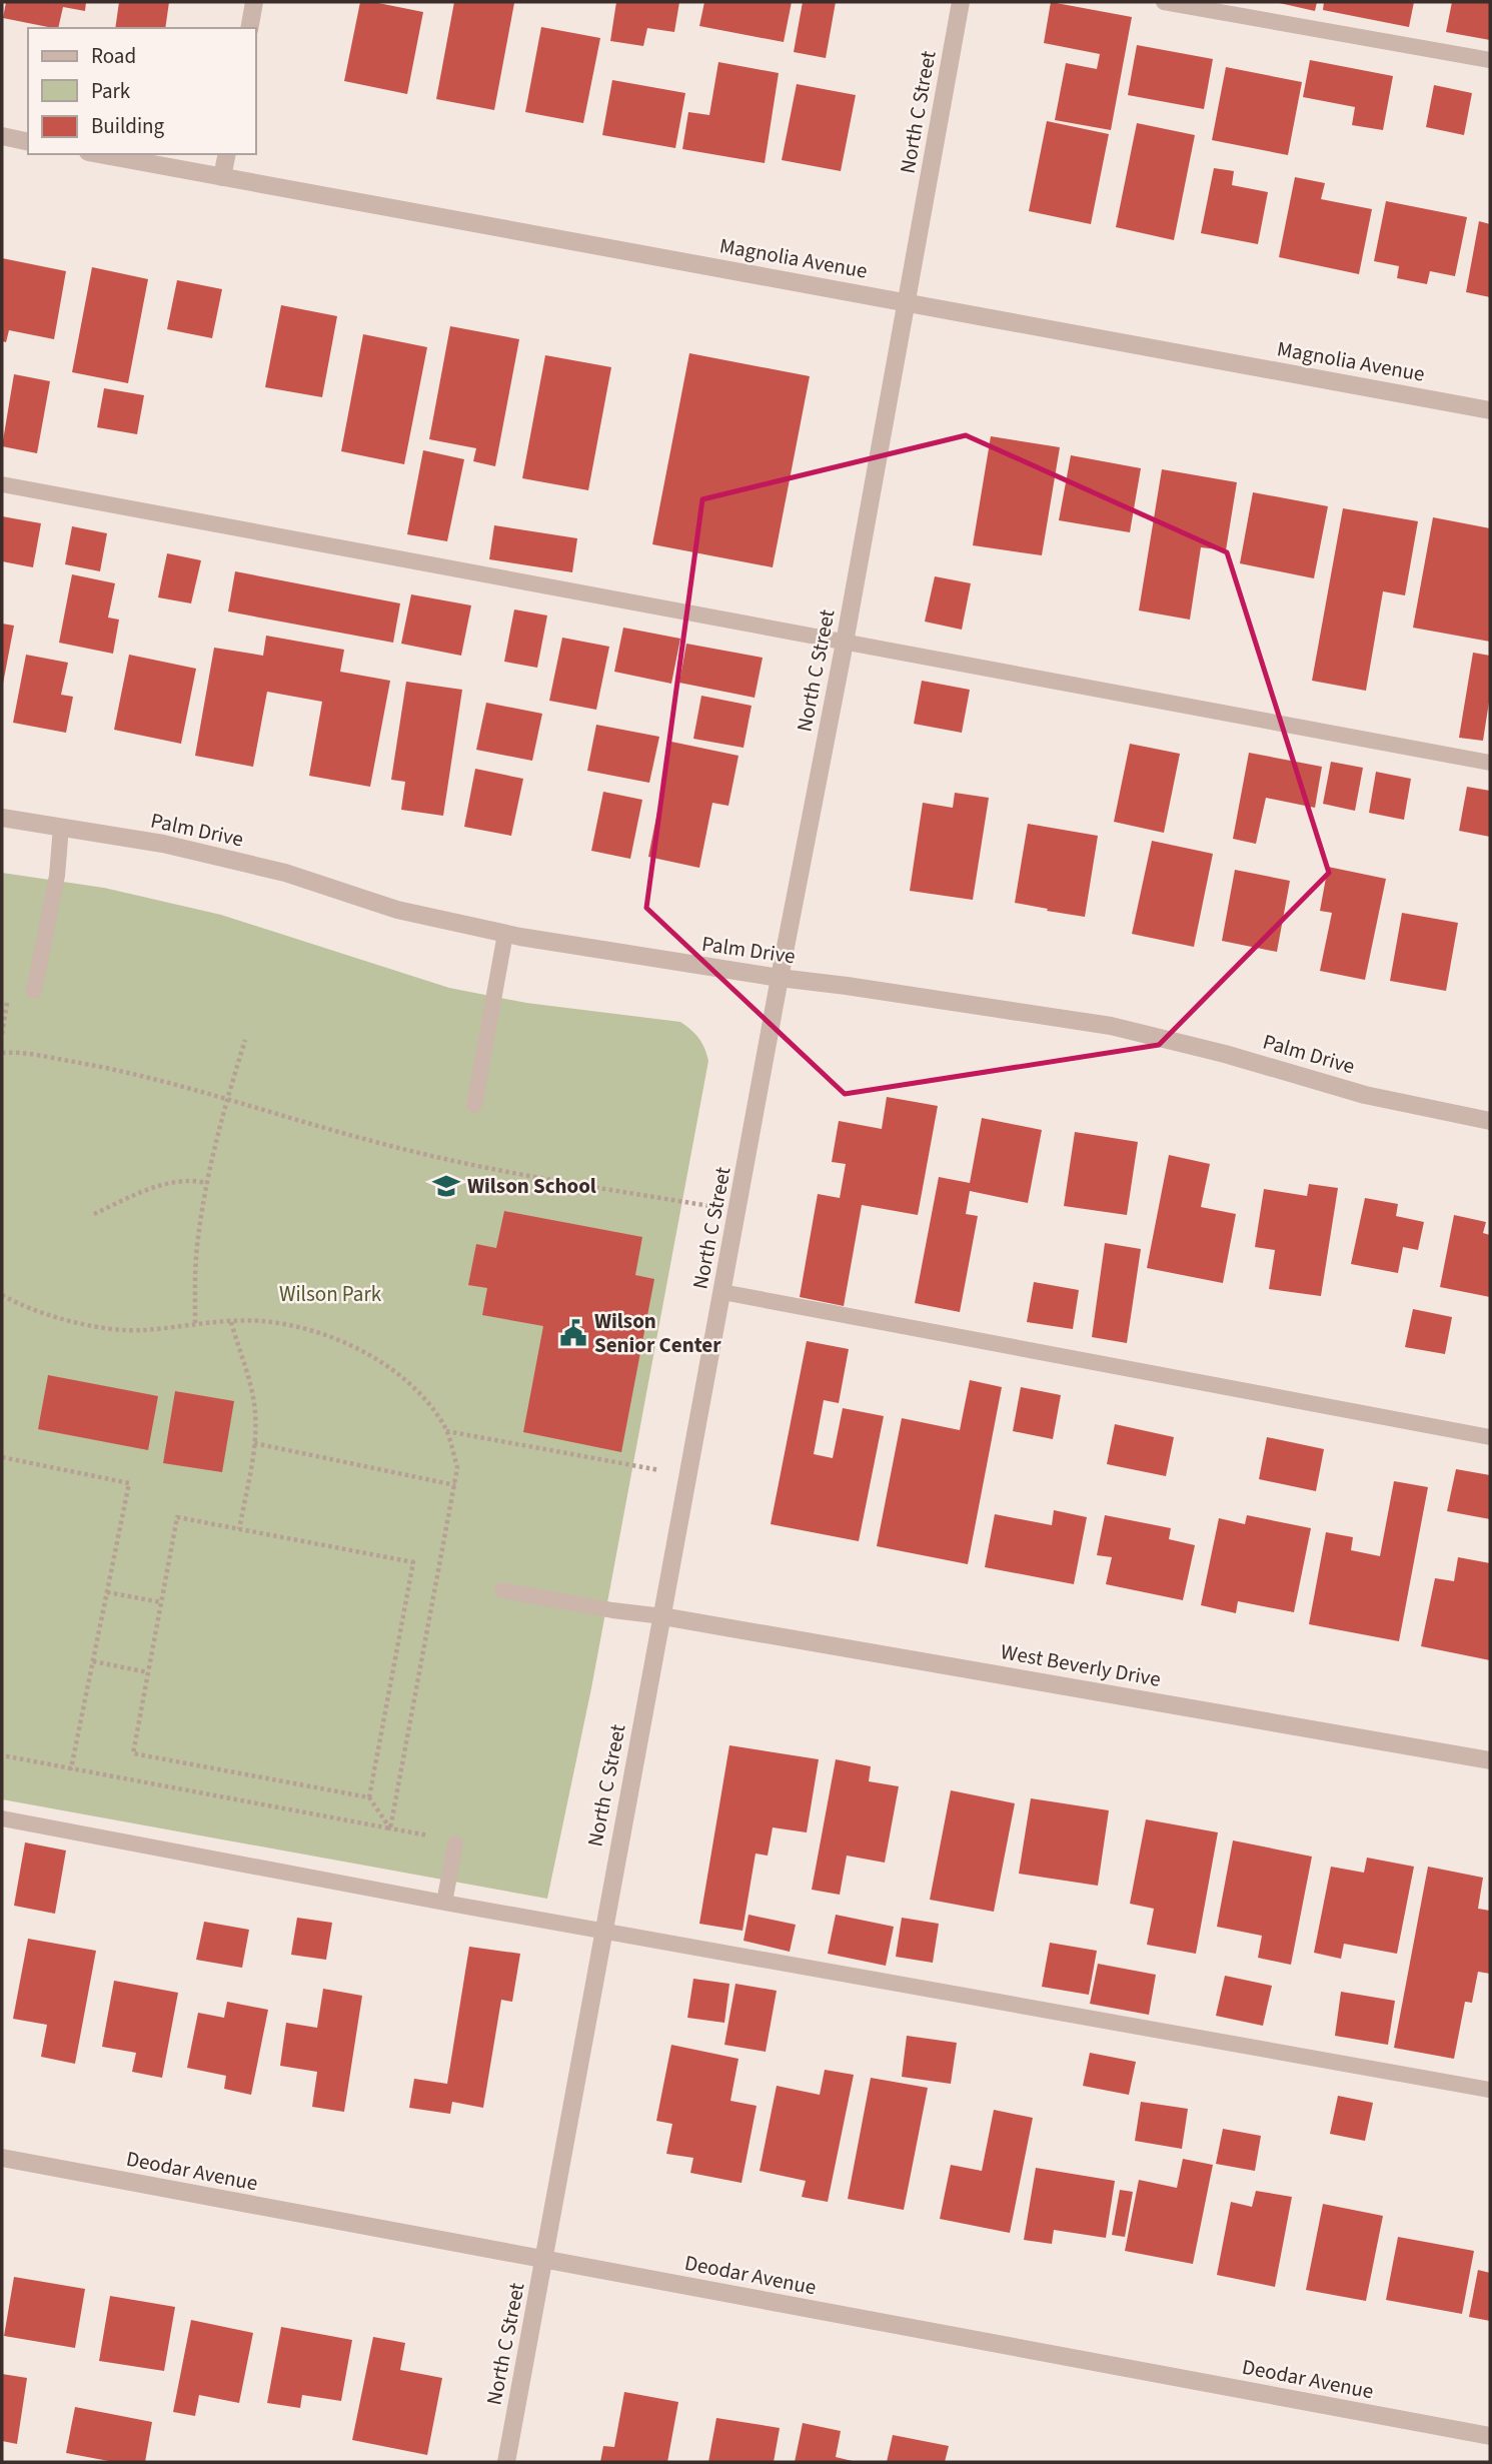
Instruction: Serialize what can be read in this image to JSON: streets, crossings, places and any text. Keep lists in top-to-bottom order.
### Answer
{
  "streets": {
    "street": [
      "North C Street",
      "Magnolia Avenue",
      "Palm Drive",
      "West Beverly Drive",
      "Deodar Avenue"
    ]
  },
  "crossings": [
    ["North C Street", "Magnolia Avenue"],
    ["North C Street", "Palm Drive"],
    ["North C Street", "West Beverly Drive"],
    ["North C Street", "Deodar Avenue"]
  ],
  "parks": ["Wilson Park"],
  "places": {
    "school or university": ["Wilson School"],
    "public building": ["Wilson Senior Center"]
  },
  "legend": ["Road", "Park", "Building"]
}
